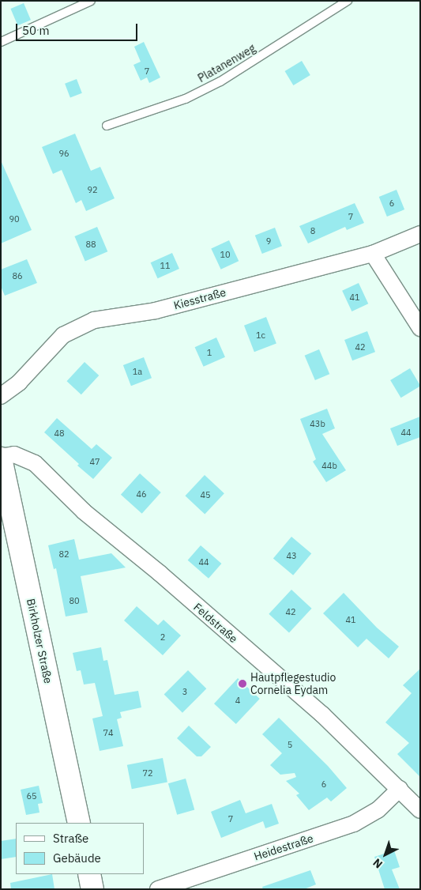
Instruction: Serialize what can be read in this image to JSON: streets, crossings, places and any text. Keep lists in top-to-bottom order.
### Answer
{
  "streets": {
    "street": [
      "Kiesstraße",
      "Feldstraße",
      "Birkholzer Straße",
      "Heidestraße"
    ],
    "lane": ["Platanenweg"]
  },
  "crossings": [
    ["Feldstraße", "Birkholzer Straße"],
    ["Feldstraße", "Heidestraße"]
  ],
  "places": ["Hautpflegestudio Cornelia Eydam"],
  "house_numbers": [
    "7",
    "96",
    "92",
    "6",
    "7",
    "90",
    "8",
    "9",
    "88",
    "10",
    "11",
    "86",
    "41",
    "1c",
    "42",
    "1",
    "1a",
    "43b",
    "44",
    "48",
    "47",
    "44b",
    "46",
    "45",
    "82",
    "43",
    "44",
    "80",
    "42",
    "41",
    "2",
    "3",
    "4",
    "74",
    "5",
    "72",
    "6",
    "65",
    "7"
  ],
  "legend": ["Straße", "Gebäude"],
  "scale_bar": "50 m",
  "north": "bottom left"
}
